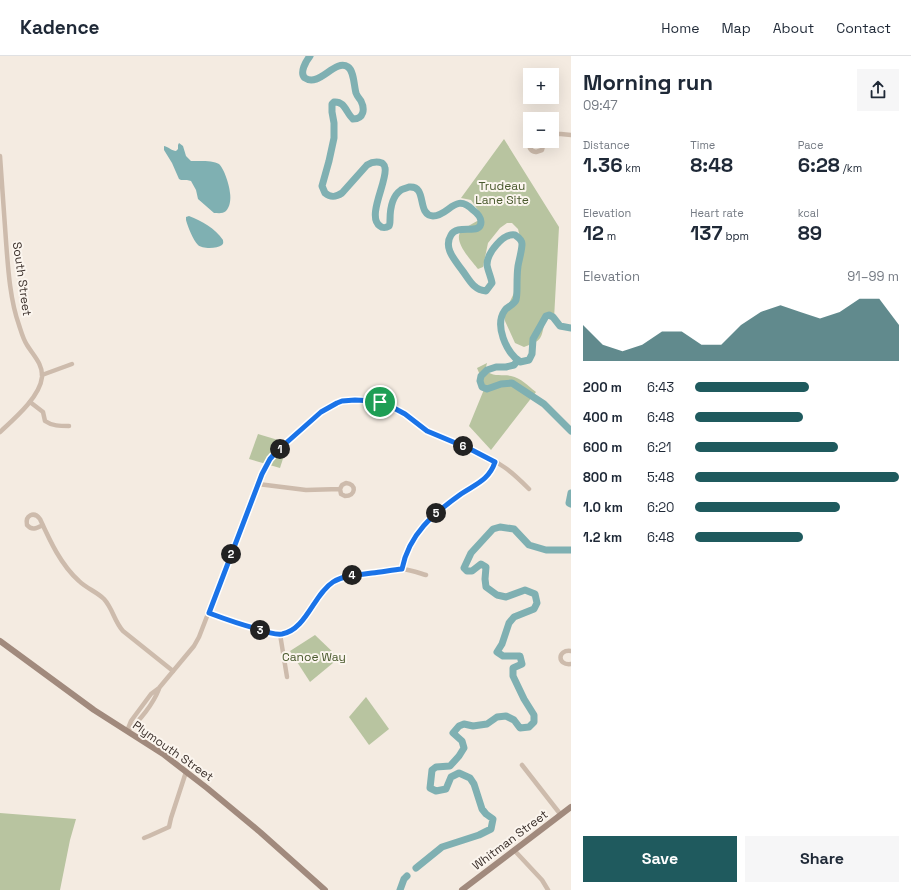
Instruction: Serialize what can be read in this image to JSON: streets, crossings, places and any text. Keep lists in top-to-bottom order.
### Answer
{
  "streets": {
    "main road": ["Plymouth Street", "Whitman Street"],
    "street": ["South Street"]
  },
  "parks": ["Trudeau Lane Site", "Canoe Way"],
  "page": {
    "header": "Kadence",
    "nav": [
      "Home",
      "Map",
      "About",
      "Contact"
    ],
    "heading": ["Morning run", "09:47"],
    "map_buttons": ["+", "−"],
    "stats": [
      ["Distance", "1.36 km"],
      ["Time", "8:48"],
      ["Pace", "6:28 /km"],
      ["Elevation", "12 m"],
      ["Heart rate", "137 bpm"],
      ["kcal", "89"]
    ],
    "chart": ["Elevation", "91–99 m"],
    "list": [
      {
        "name": "200 m",
        "note": "6:43"
      },
      {
        "name": "400 m",
        "note": "6:48"
      },
      {
        "name": "600 m",
        "note": "6:21"
      },
      {
        "name": "800 m",
        "note": "5:48"
      },
      {
        "name": "1.0 km",
        "note": "6:20"
      },
      {
        "name": "1.2 km",
        "note": "6:48"
      }
    ],
    "pins": [
      "6",
      "1",
      "5",
      "2",
      "4",
      "3"
    ],
    "buttons": ["Save", "Share"]
  }
}
